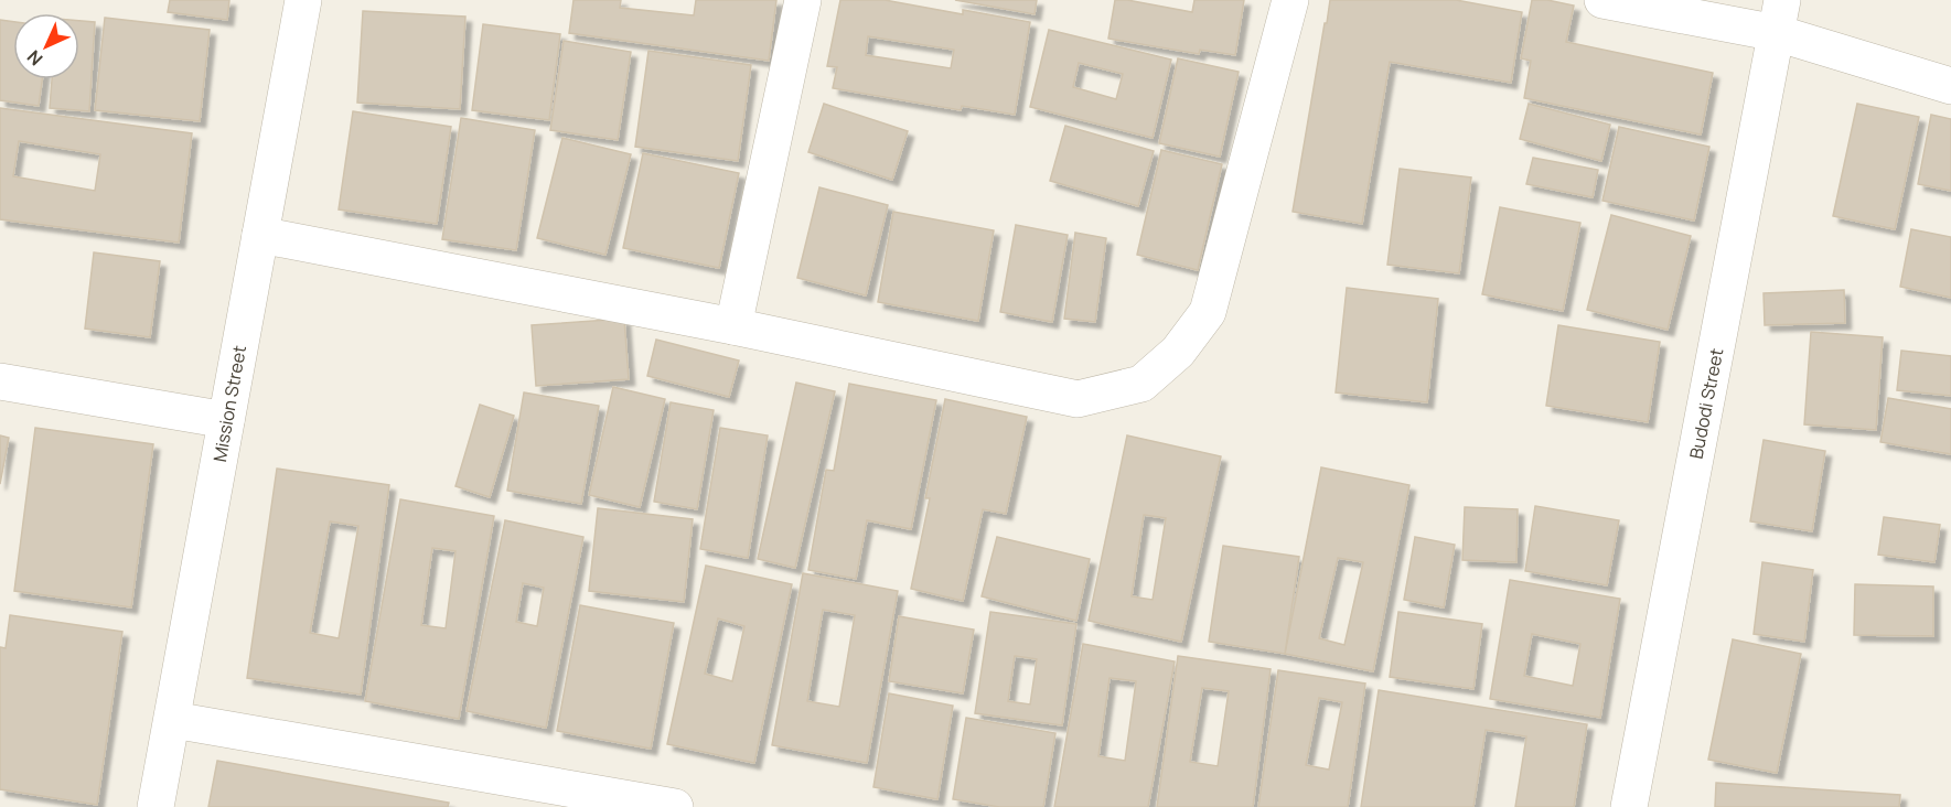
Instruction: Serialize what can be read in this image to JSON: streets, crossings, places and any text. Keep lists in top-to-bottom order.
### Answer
{
  "streets": {
    "street": ["Mission Street", "Budodi Street"]
  },
  "north": "bottom left"
}
